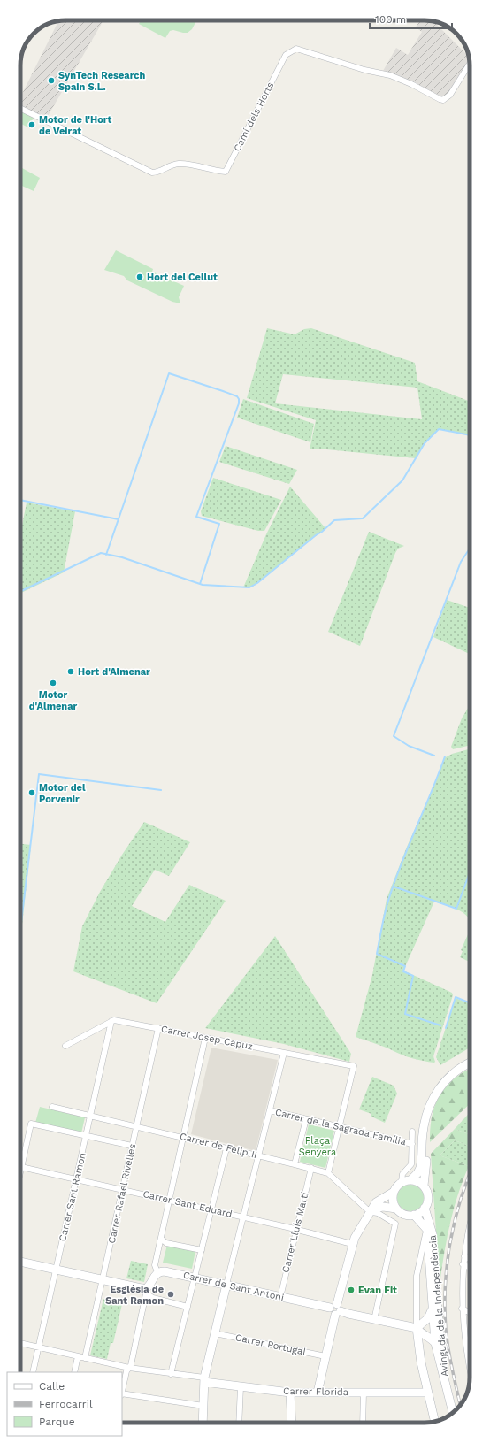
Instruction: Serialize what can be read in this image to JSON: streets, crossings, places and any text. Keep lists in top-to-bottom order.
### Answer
{
  "streets": {
    "street": [
      "Camí dels Horts",
      "Carrer Josep Capuz",
      "Carrer de la Sagrada Família",
      "Carrer de Felip II",
      "Carrer Rafael Rivelles",
      "Carrer Sant Ramon",
      "Carrer Sant Eduard",
      "Carrer Lluís Martí",
      "Carrer de Sant Antoni",
      "Avinguda de la Independència",
      "Carrer Portugal",
      "Carrer Florida"
    ]
  },
  "crossings": [
    ["Carrer Josep Capuz", "Carrer de la Sagrada Família"],
    ["Carrer Josep Capuz", "Carrer Rafael Rivelles"],
    ["Carrer Josep Capuz", "Carrer Sant Ramon"],
    ["Carrer de Felip II", "Carrer Rafael Rivelles"],
    ["Carrer de Felip II", "Carrer Sant Ramon"],
    ["Carrer de Felip II", "Carrer Lluís Martí"],
    ["Carrer Rafael Rivelles", "Carrer Sant Eduard"],
    ["Carrer Sant Ramon", "Carrer Sant Eduard"],
    ["Carrer Sant Eduard", "Carrer Lluís Martí"],
    ["Carrer Lluís Martí", "Carrer de Sant Antoni"],
    ["Carrer de Sant Antoni", "Avinguda de la Independència"],
    ["Avinguda de la Independència", "Carrer Florida"]
  ],
  "parks": ["Plaça Senyera"],
  "places": [
    "SynTech Research Spain S.L.",
    "Motor de l'Hort de Veirat",
    "Hort del Cellut",
    "Hort d'Almenar",
    "Motor d'Almenar",
    "Motor del Porvenir",
    "Evan Fit",
    "Església de Sant Ramon"
  ],
  "legend": ["Calle", "Ferrocarril", "Parque"],
  "scale_bar": "100 m"
}
